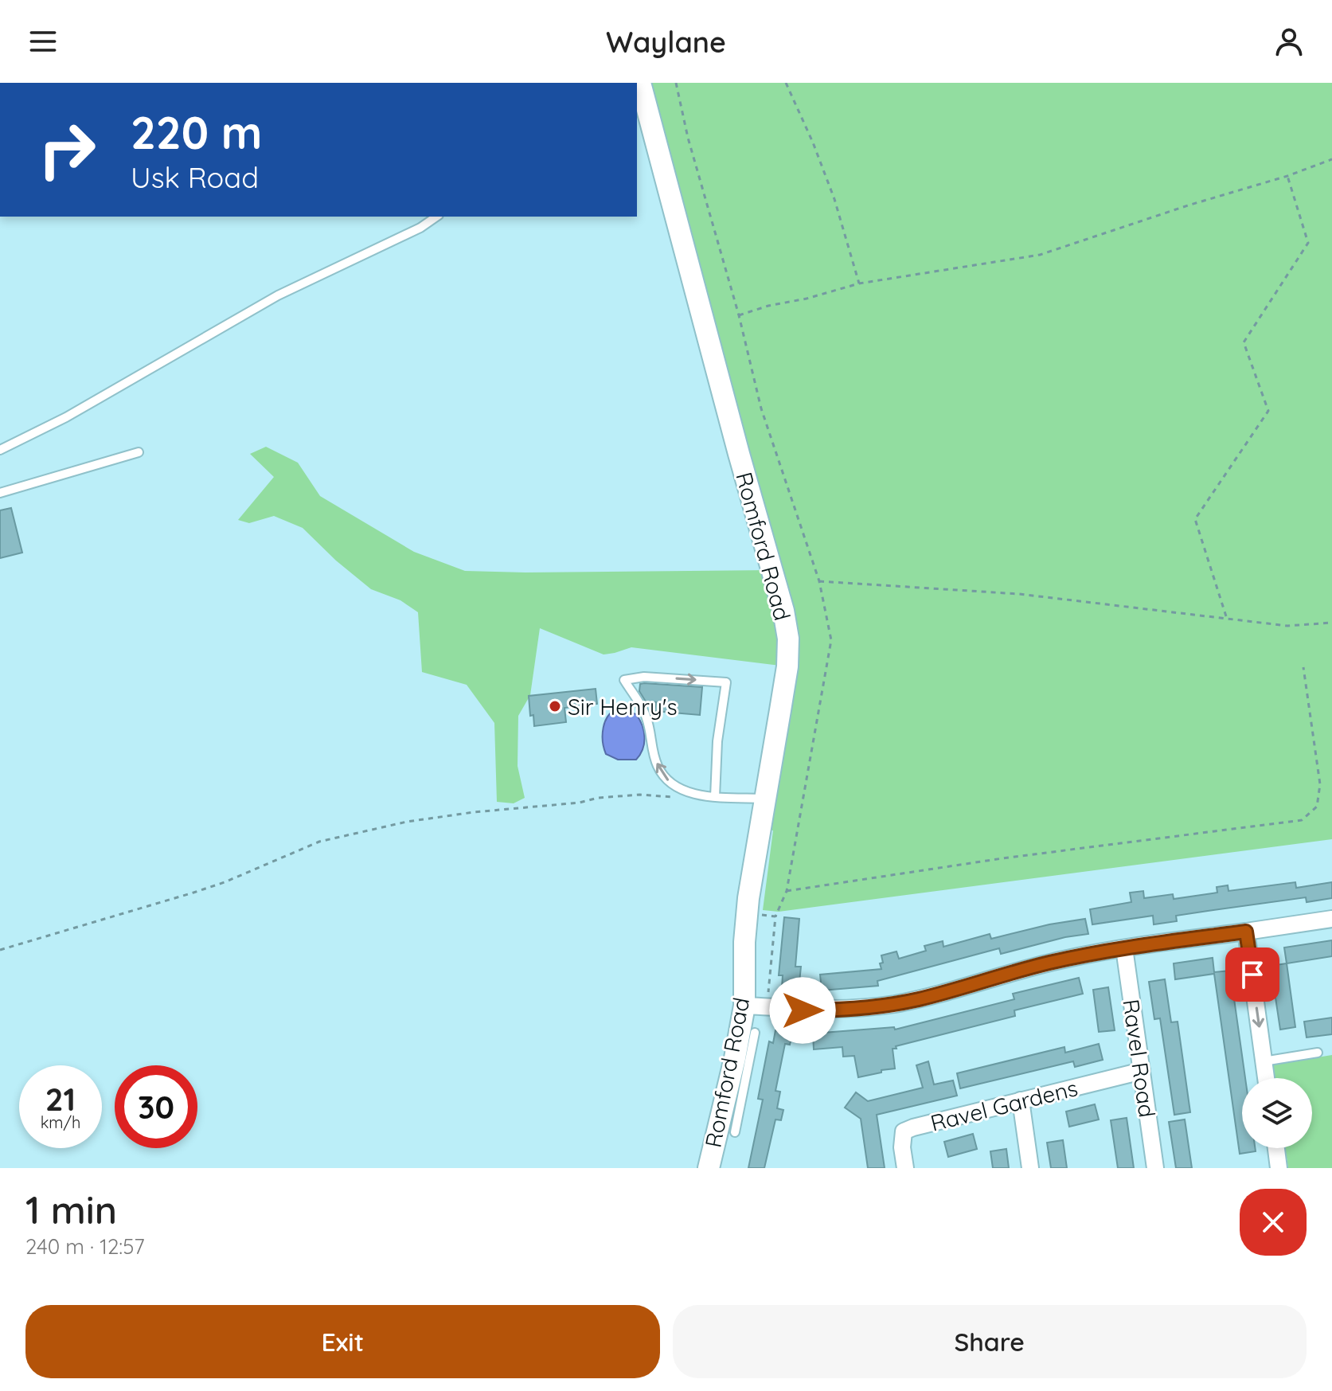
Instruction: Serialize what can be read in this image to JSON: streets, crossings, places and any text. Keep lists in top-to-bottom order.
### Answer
{
  "streets": {
    "street": ["Romford Road", "Ravel Road", "Ravel Gardens"]
  },
  "crossings": [
    ["Ravel Road", "Ravel Gardens"]
  ],
  "places": ["Sir Henry's"],
  "page": {
    "header": "Waylane",
    "turn": ["220 m", "Usk Road"],
    "speed": "21 km/h",
    "limit": "30",
    "heading": ["1 min", "240 m · 12:57"],
    "buttons": ["Exit", "Share"]
  }
}
